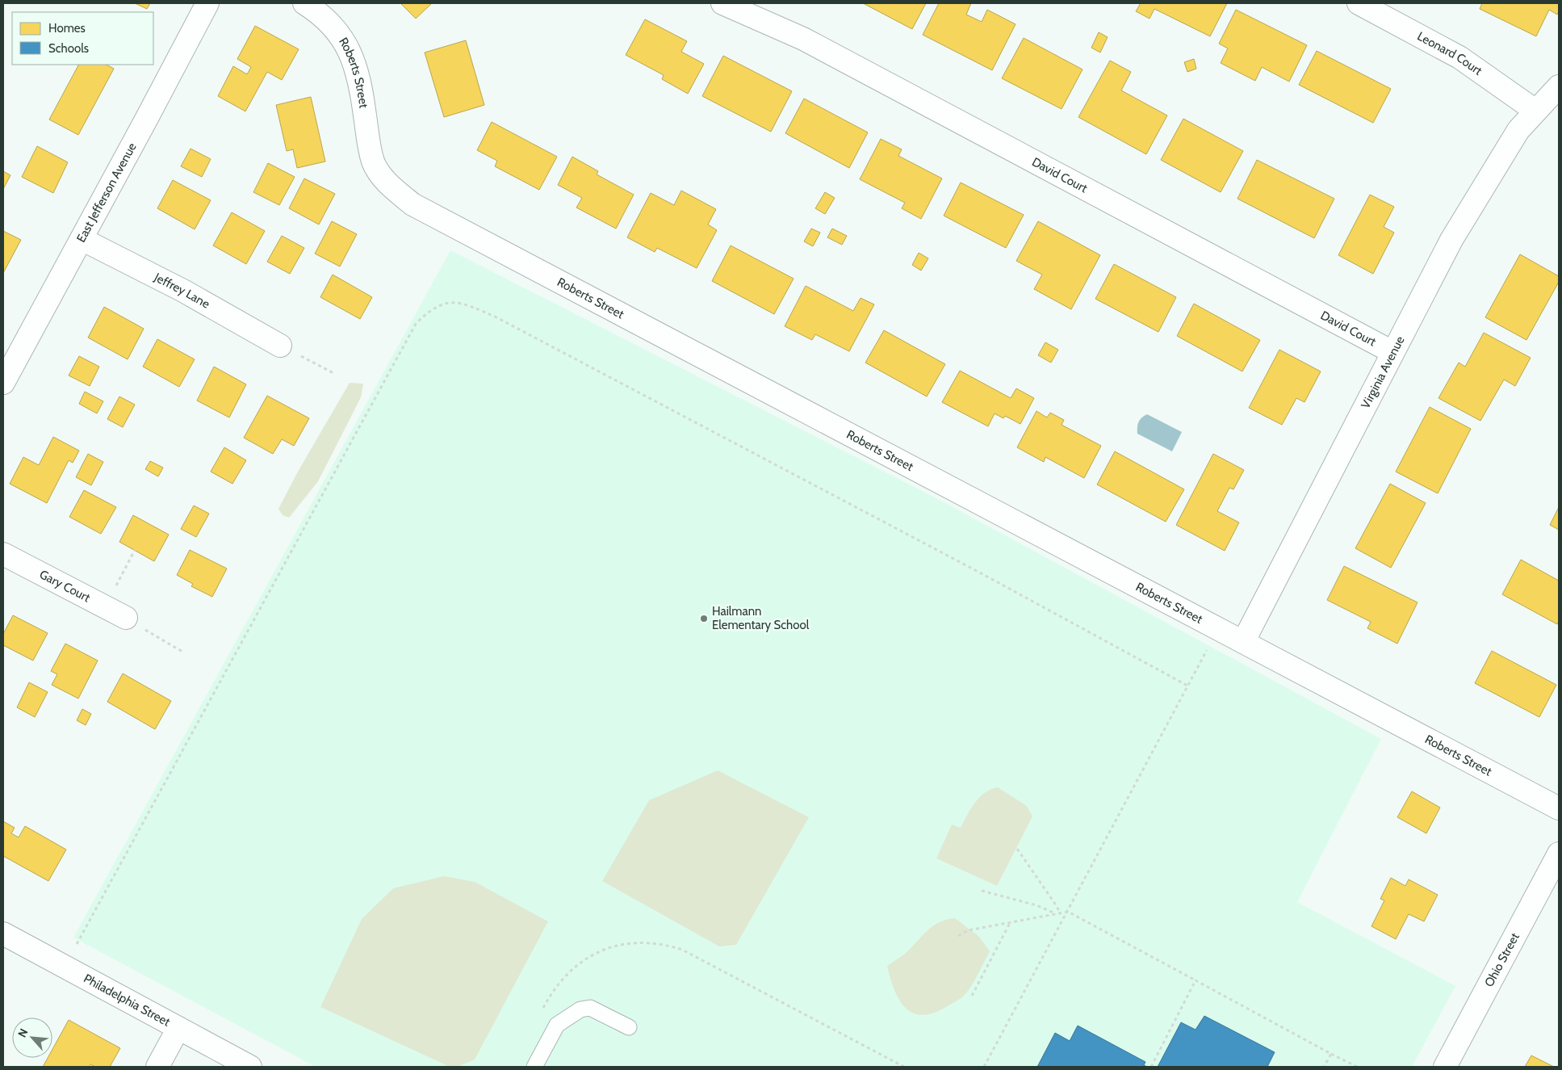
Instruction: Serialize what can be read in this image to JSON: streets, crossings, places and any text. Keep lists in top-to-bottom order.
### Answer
{
  "streets": {
    "street": [
      "Leonard Court",
      "Roberts Street",
      "David Court",
      "East Jefferson Avenue",
      "Jeffrey Lane",
      "Virginia Avenue",
      "Gary Court",
      "Ohio Street",
      "Philadelphia Street"
    ]
  },
  "crossings": [
    ["Leonard Court", "Virginia Avenue"],
    ["Roberts Street", "Virginia Avenue"],
    ["David Court", "Virginia Avenue"],
    ["East Jefferson Avenue", "Jeffrey Lane"]
  ],
  "places": ["Hailmann Elementary School"],
  "legend": ["Homes", "Schools"],
  "north": "top left"
}
